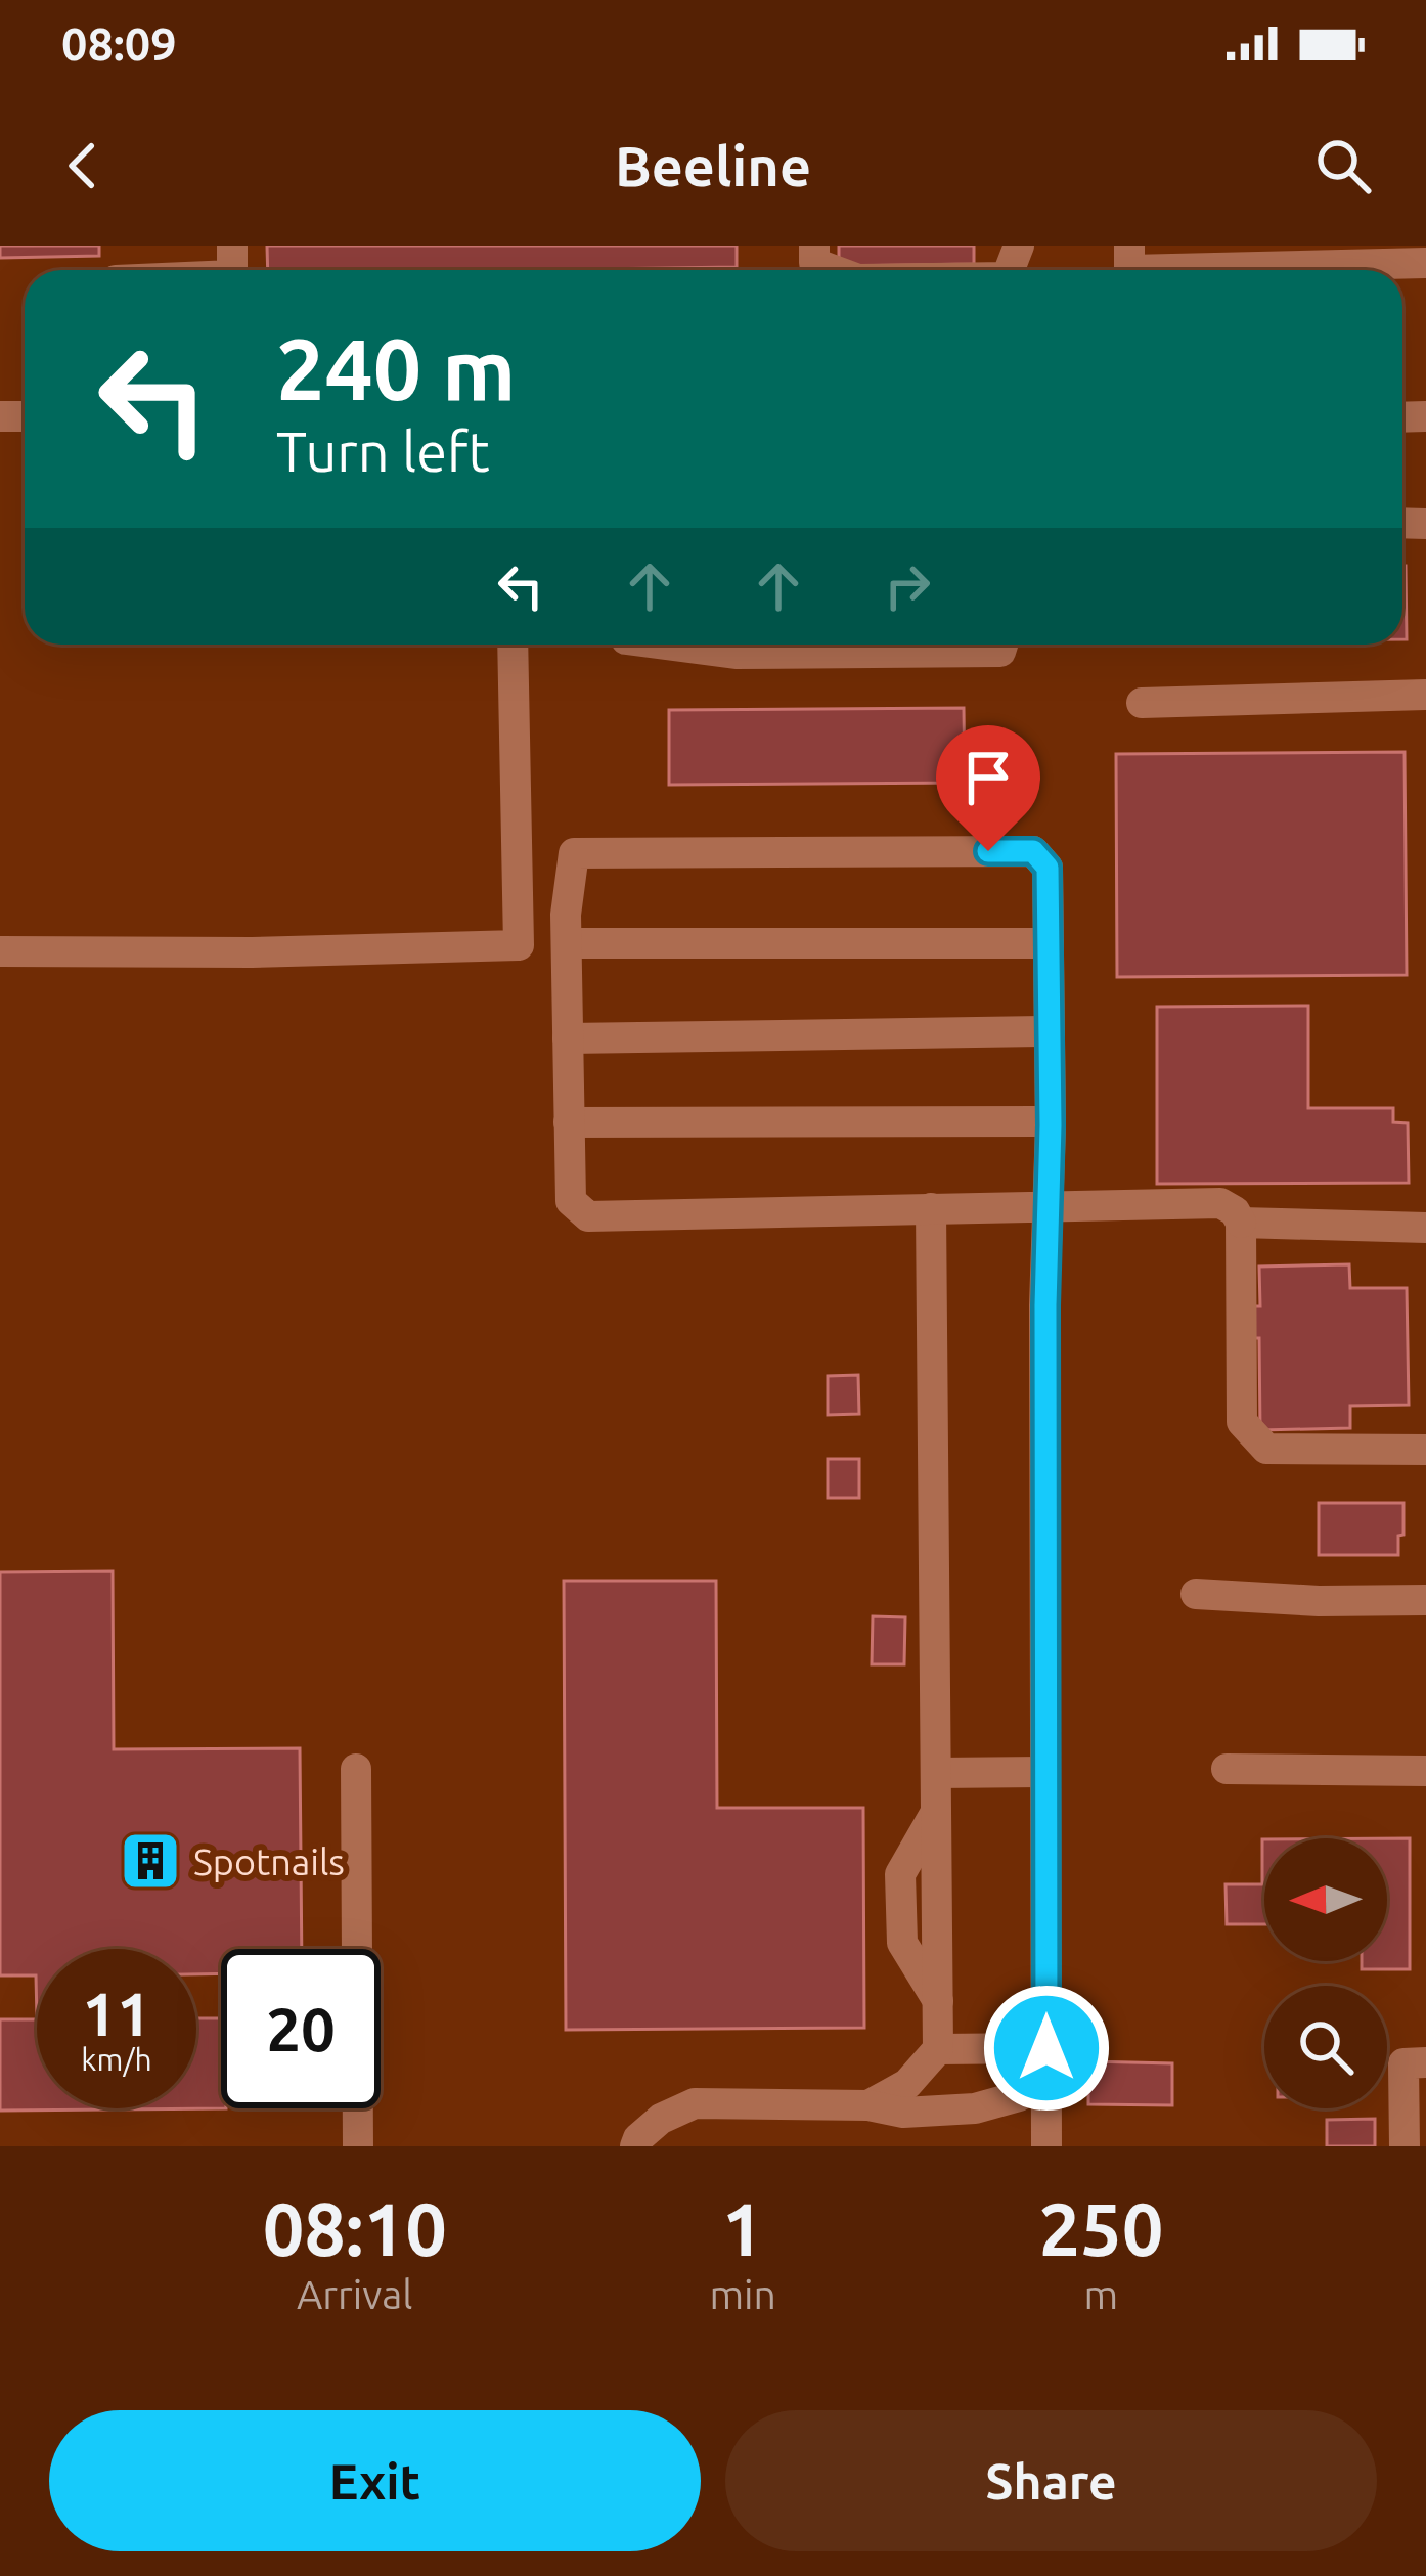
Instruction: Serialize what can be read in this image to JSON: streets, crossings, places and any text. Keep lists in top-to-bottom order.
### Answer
{
  "places": {
    "building": ["Spotnails"]
  },
  "north": "left",
  "page": {
    "status": "08:09",
    "header": "Beeline",
    "turn": ["240 m", "Turn left"],
    "speed": "11 km/h",
    "limit": "20",
    "eta": [
      "08:10",
      "Arrival",
      "1",
      "min",
      "250",
      "m"
    ],
    "buttons": ["Exit", "Share"]
  }
}
